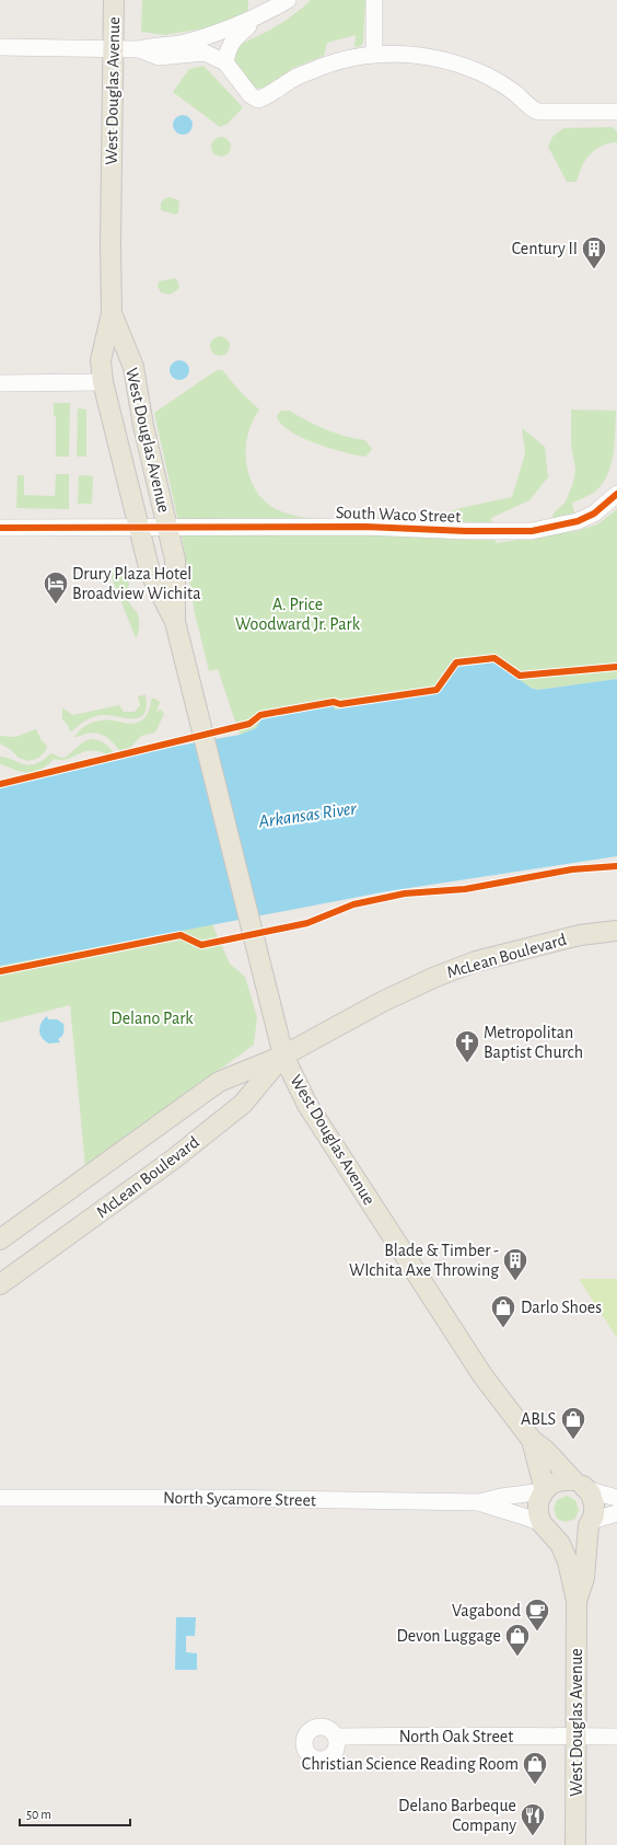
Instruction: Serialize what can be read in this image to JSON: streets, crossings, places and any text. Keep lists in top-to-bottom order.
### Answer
{
  "streets": {
    "main road": ["West Douglas Avenue", "McLean Boulevard"],
    "street": ["South Waco Street", "North Sycamore Street", "North Oak Street"]
  },
  "crossings": [
    ["West Douglas Avenue", "South Waco Street"],
    ["West Douglas Avenue", "McLean Boulevard"],
    ["West Douglas Avenue", "North Sycamore Street"],
    ["West Douglas Avenue", "North Oak Street"]
  ],
  "water": ["Arkansas River"],
  "parks": ["A. Price Woodward Jr. Park", "Delano Park"],
  "places": {
    "building": ["Century II", "Blade & Timber - WIchita Axe Throwing"],
    "hotel": ["Drury Plaza Hotel Broadview Wichita"],
    "church": ["Metropolitan Baptist Church"],
    "shop": [
      "Darlo Shoes",
      "ABLS",
      "Devon Luggage",
      "Christian Science Reading Room"
    ],
    "cafe": ["Vagabond"],
    "restaurant": ["Delano Barbeque Company"]
  },
  "scale_bar": "50 m"
}
